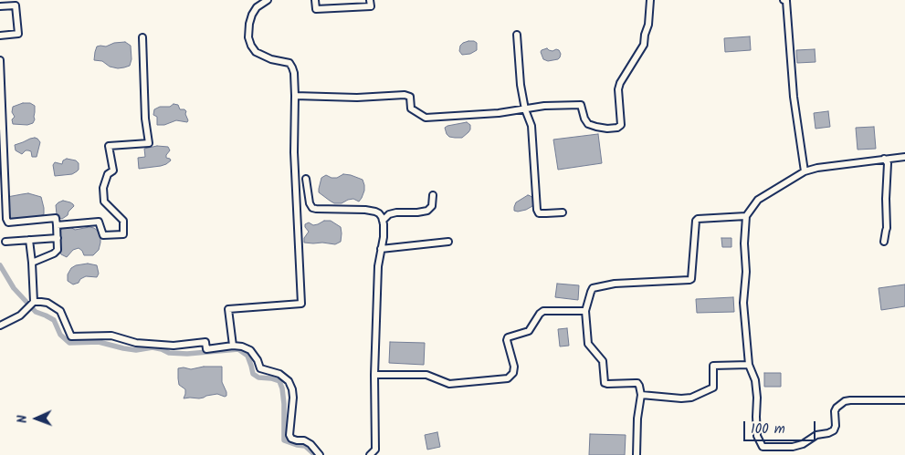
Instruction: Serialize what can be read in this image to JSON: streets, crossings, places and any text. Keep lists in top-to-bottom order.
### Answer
{
  "scale_bar": "100 m",
  "north": "left"
}
